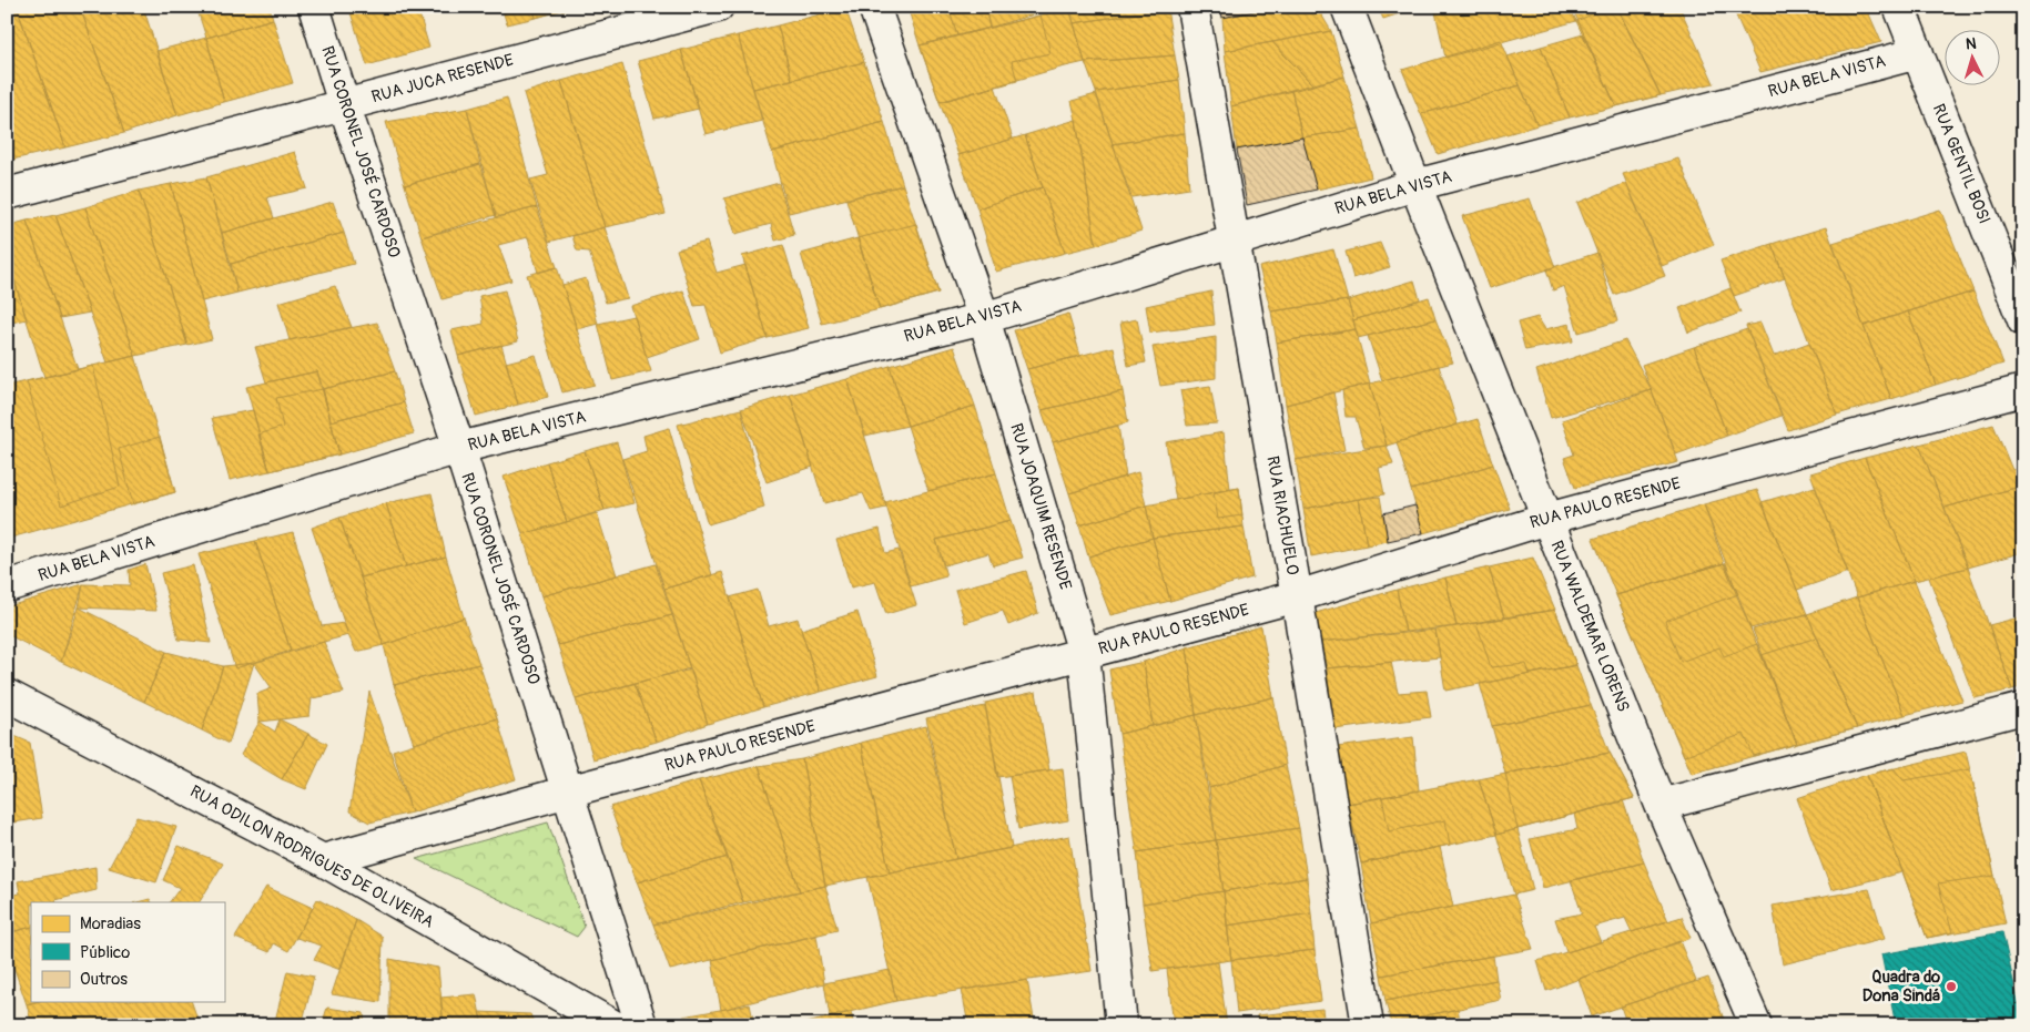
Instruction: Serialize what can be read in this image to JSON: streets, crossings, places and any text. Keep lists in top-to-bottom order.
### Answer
{
  "streets": {
    "street": [
      "RUA BELA VISTA",
      "RUA JUCA RESENDE",
      "RUA CORONEL JOSÉ CARDOSO",
      "RUA GENTIL BOSI",
      "RUA PAULO RESENDE",
      "RUA JOAQUIM RESENDE",
      "RUA RIACHUELO",
      "RUA WALDEMAR LORENS",
      "RUA ODILON RODRIGUES DE OLIVEIRA"
    ]
  },
  "crossings": [
    ["RUA BELA VISTA", "RUA CORONEL JOSÉ CARDOSO"],
    ["RUA BELA VISTA", "RUA GENTIL BOSI"],
    ["RUA BELA VISTA", "RUA JOAQUIM RESENDE"],
    ["RUA BELA VISTA", "RUA RIACHUELO"],
    ["RUA BELA VISTA", "RUA WALDEMAR LORENS"],
    ["RUA JUCA RESENDE", "RUA CORONEL JOSÉ CARDOSO"],
    ["RUA CORONEL JOSÉ CARDOSO", "RUA PAULO RESENDE"],
    ["RUA PAULO RESENDE", "RUA JOAQUIM RESENDE"],
    ["RUA PAULO RESENDE", "RUA RIACHUELO"],
    ["RUA PAULO RESENDE", "RUA WALDEMAR LORENS"],
    ["RUA PAULO RESENDE", "RUA ODILON RODRIGUES DE OLIVEIRA"]
  ],
  "places": ["Quadra do Dona Sindá"],
  "legend": ["Moradias", "Público", "Outros"],
  "north": "top"
}
